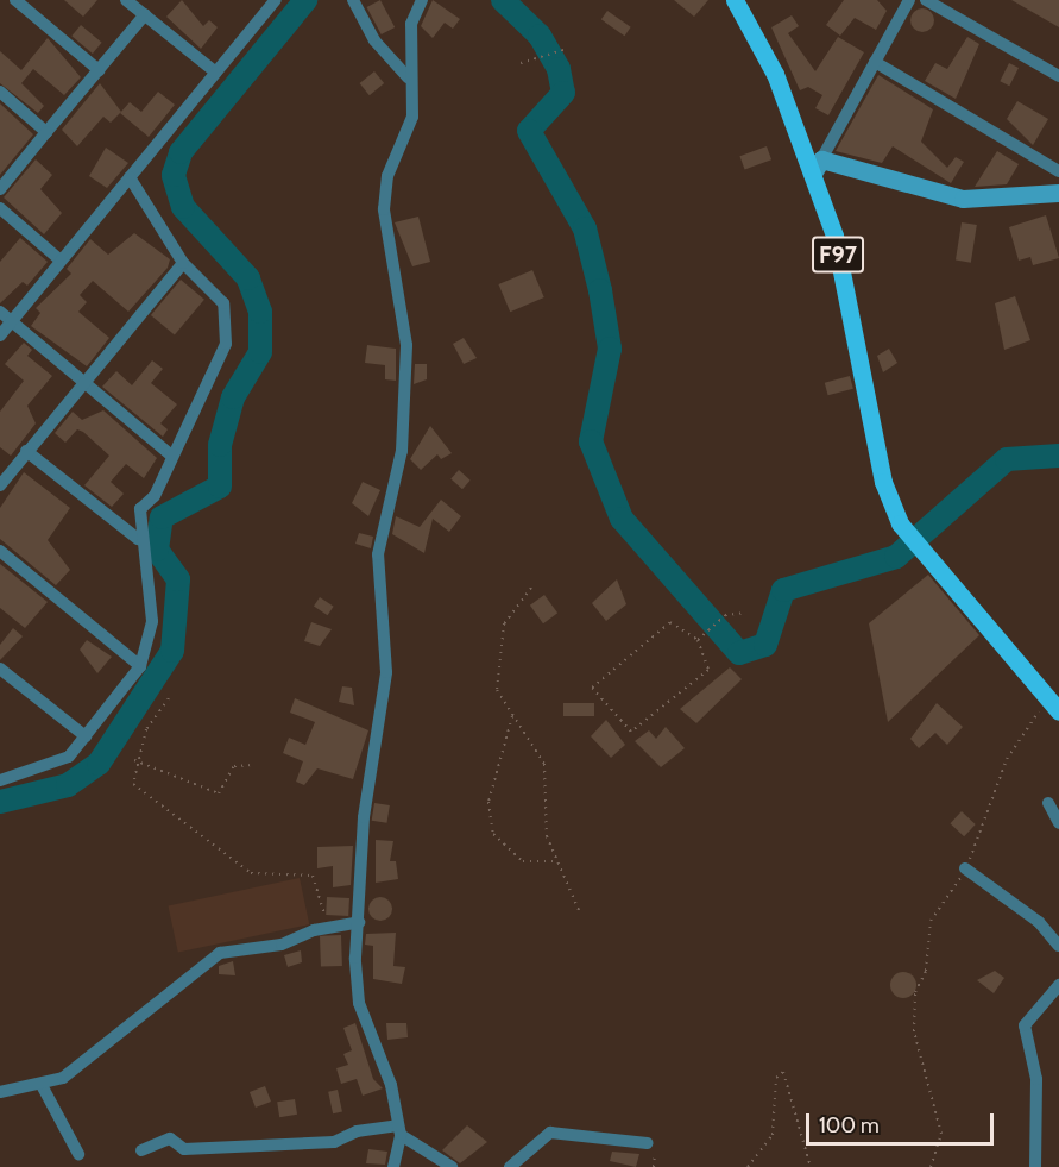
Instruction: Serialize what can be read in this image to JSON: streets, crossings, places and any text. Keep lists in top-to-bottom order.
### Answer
{
  "streets": {
    "main road": ["F97"]
  },
  "scale_bar": "100 m"
}
